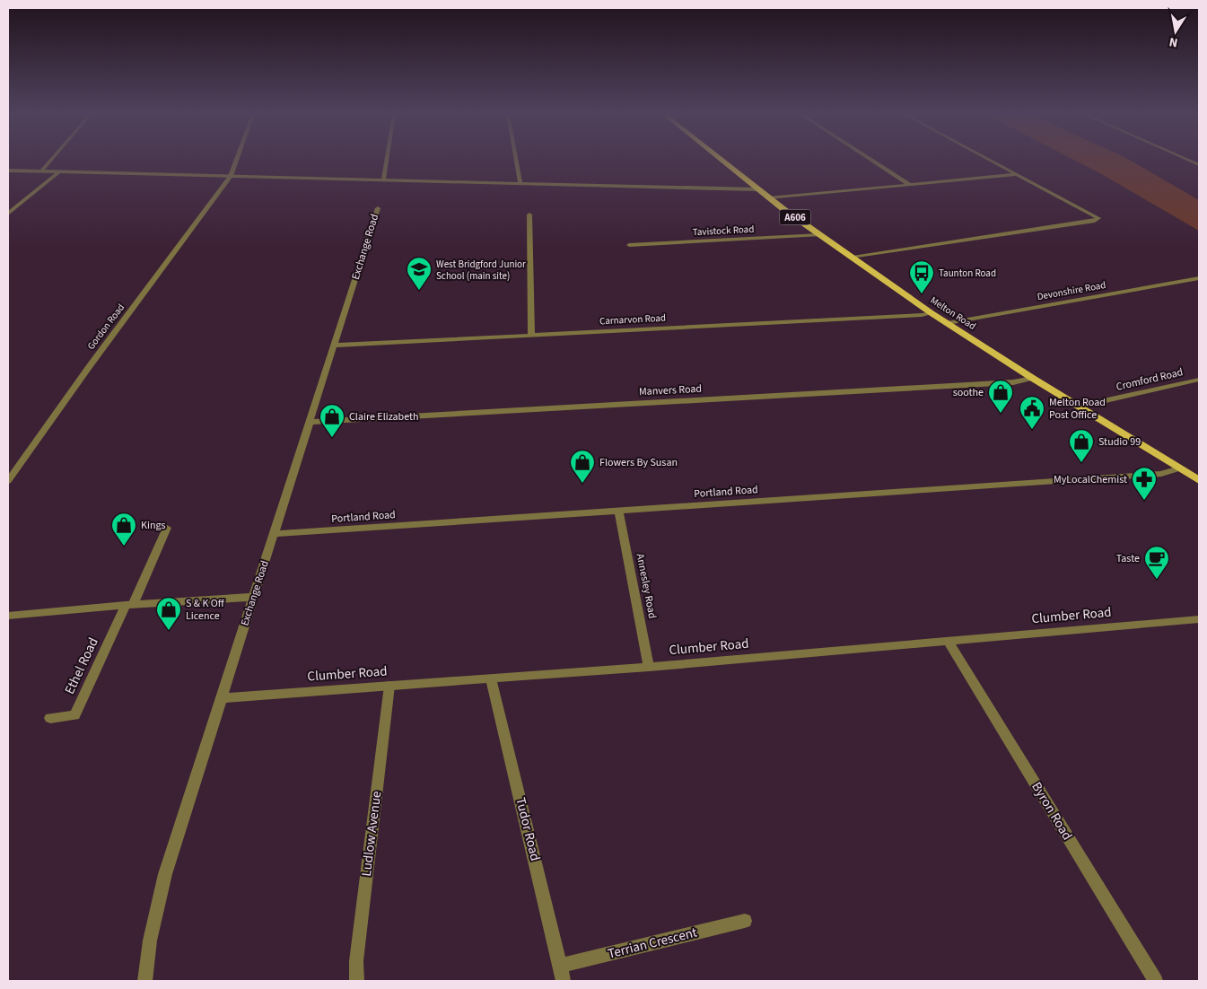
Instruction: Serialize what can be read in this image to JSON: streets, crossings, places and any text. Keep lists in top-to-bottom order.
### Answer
{
  "streets": {
    "main road": ["A606", "Melton Road"],
    "street": [
      "Tavistock Road",
      "Exchange Road",
      "Devonshire Road",
      "Carnarvon Road",
      "Gordon Road",
      "Cromford Road",
      "Manvers Road",
      "Portland Road",
      "Annesley Road",
      "Clumber Road",
      "Ethel Road",
      "Byron Road",
      "Tudor Road",
      "Ludlow Avenue",
      "Terrian Crescent"
    ]
  },
  "crossings": [
    ["Tavistock Road", "Melton Road"],
    ["Exchange Road", "Carnarvon Road"],
    ["Exchange Road", "Manvers Road"],
    ["Exchange Road", "Portland Road"],
    ["Exchange Road", "Clumber Road"],
    ["Devonshire Road", "Melton Road"],
    ["Melton Road", "Carnarvon Road"],
    ["Melton Road", "Cromford Road"],
    ["Melton Road", "Manvers Road"],
    ["Melton Road", "Portland Road"],
    ["Portland Road", "Annesley Road"],
    ["Annesley Road", "Clumber Road"],
    ["Clumber Road", "Byron Road"],
    ["Clumber Road", "Tudor Road"],
    ["Clumber Road", "Ludlow Avenue"],
    ["Tudor Road", "Terrian Crescent"]
  ],
  "places": {
    "school or university": ["West Bridgford Junior School (main site)"],
    "bus stop": ["Taunton Road"],
    "shop": [
      "soothe",
      "Claire Elizabeth",
      "Studio 99",
      "Flowers By Susan",
      "Kings",
      "S & K Off Licence"
    ],
    "public building": ["Melton Road Post Office"],
    "pharmacy": ["MyLocalChemist"],
    "cafe": ["Taste"]
  },
  "north": "bottom"
}
